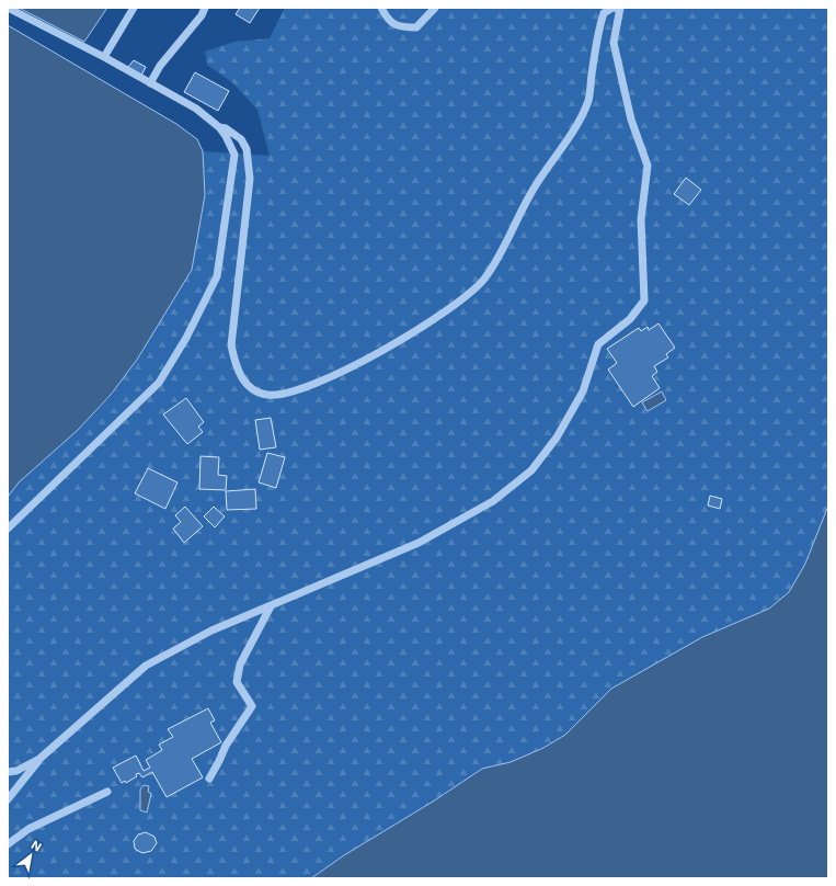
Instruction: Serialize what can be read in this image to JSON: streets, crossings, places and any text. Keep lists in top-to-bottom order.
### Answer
{
  "north": "top right"
}
